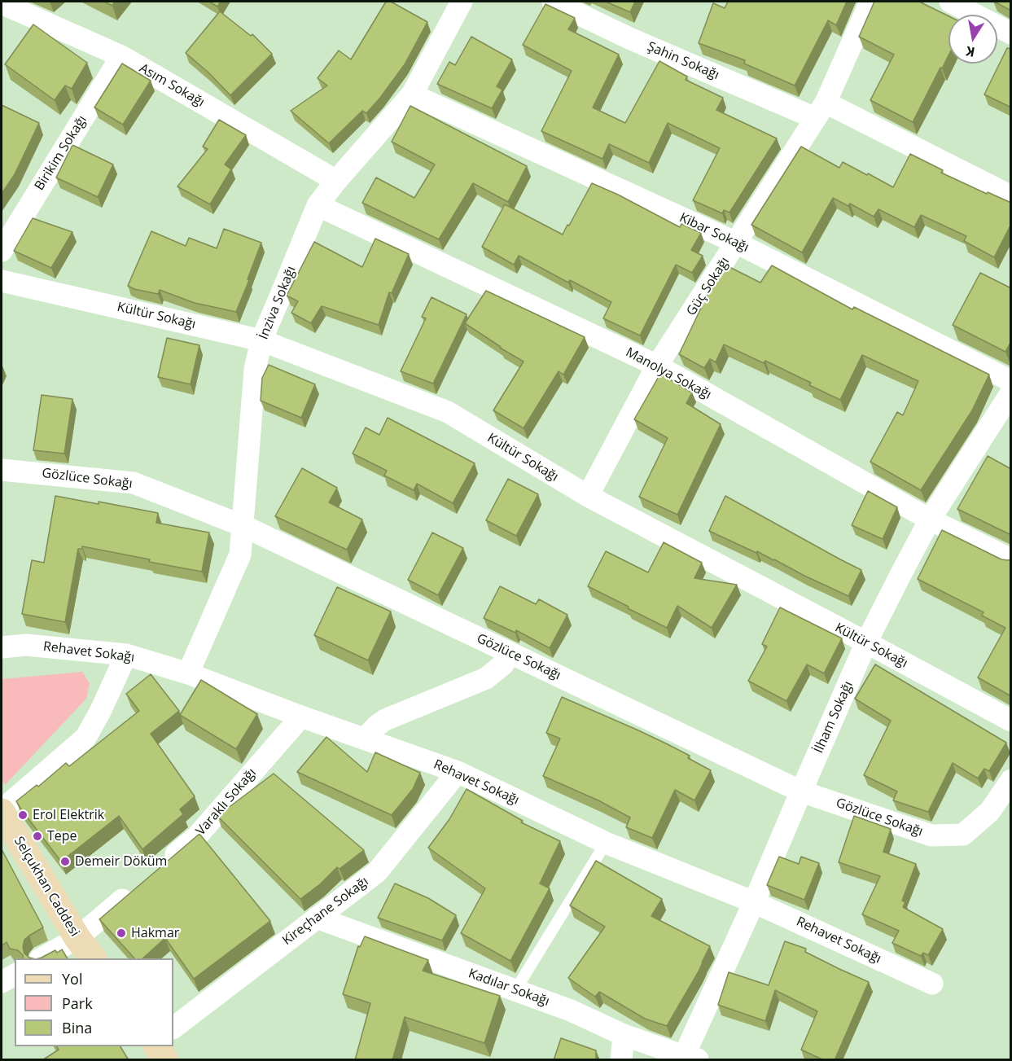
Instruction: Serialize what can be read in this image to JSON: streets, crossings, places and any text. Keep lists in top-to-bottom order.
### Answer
{
  "streets": {
    "street": [
      "Şahin Sokağı",
      "Asım Sokağı",
      "Birikim Sokağı",
      "Kibar Sokağı",
      "Güç Sokağı",
      "İnziva Sokağı",
      "Kültür Sokağı",
      "Manolya Sokağı",
      "Gözlüce Sokağı",
      "Rehavet Sokağı",
      "İlham Sokağı",
      "Varaklı Sokağı",
      "Selçukhan Caddesi",
      "Kireçhane Sokağı",
      "Kadılar Sokağı"
    ]
  },
  "crossings": [
    ["Şahin Sokağı", "Güç Sokağı"],
    ["Asım Sokağı", "Birikim Sokağı"],
    ["Asım Sokağı", "İnziva Sokağı"],
    ["Kibar Sokağı", "Güç Sokağı"],
    ["Kibar Sokağı", "İnziva Sokağı"],
    ["Güç Sokağı", "Kültür Sokağı"],
    ["Güç Sokağı", "Manolya Sokağı"],
    ["İnziva Sokağı", "Kültür Sokağı"],
    ["İnziva Sokağı", "Manolya Sokağı"],
    ["İnziva Sokağı", "Gözlüce Sokağı"],
    ["İnziva Sokağı", "Rehavet Sokağı"],
    ["Kültür Sokağı", "İlham Sokağı"],
    ["Manolya Sokağı", "İlham Sokağı"],
    ["Gözlüce Sokağı", "İlham Sokağı"],
    ["Rehavet Sokağı", "İlham Sokağı"],
    ["Rehavet Sokağı", "Varaklı Sokağı"],
    ["Rehavet Sokağı", "Kireçhane Sokağı"],
    ["İlham Sokağı", "Kadılar Sokağı"],
    ["Kireçhane Sokağı", "Kadılar Sokağı"]
  ],
  "places": [
    "Erol Elektrik",
    "Tepe",
    "Demeir Döküm",
    "Hakmar"
  ],
  "legend": ["Yol", "Park", "Bina"],
  "north": "bottom"
}
